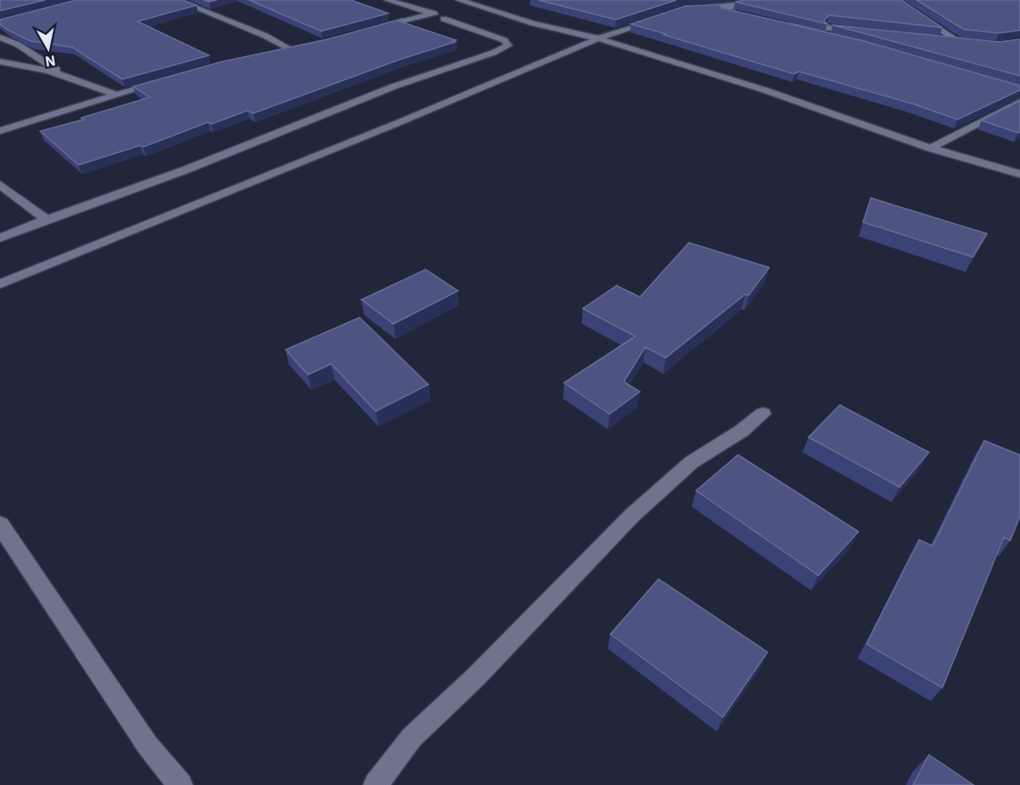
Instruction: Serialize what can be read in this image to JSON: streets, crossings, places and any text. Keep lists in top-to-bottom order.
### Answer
{
  "north": "bottom"
}
